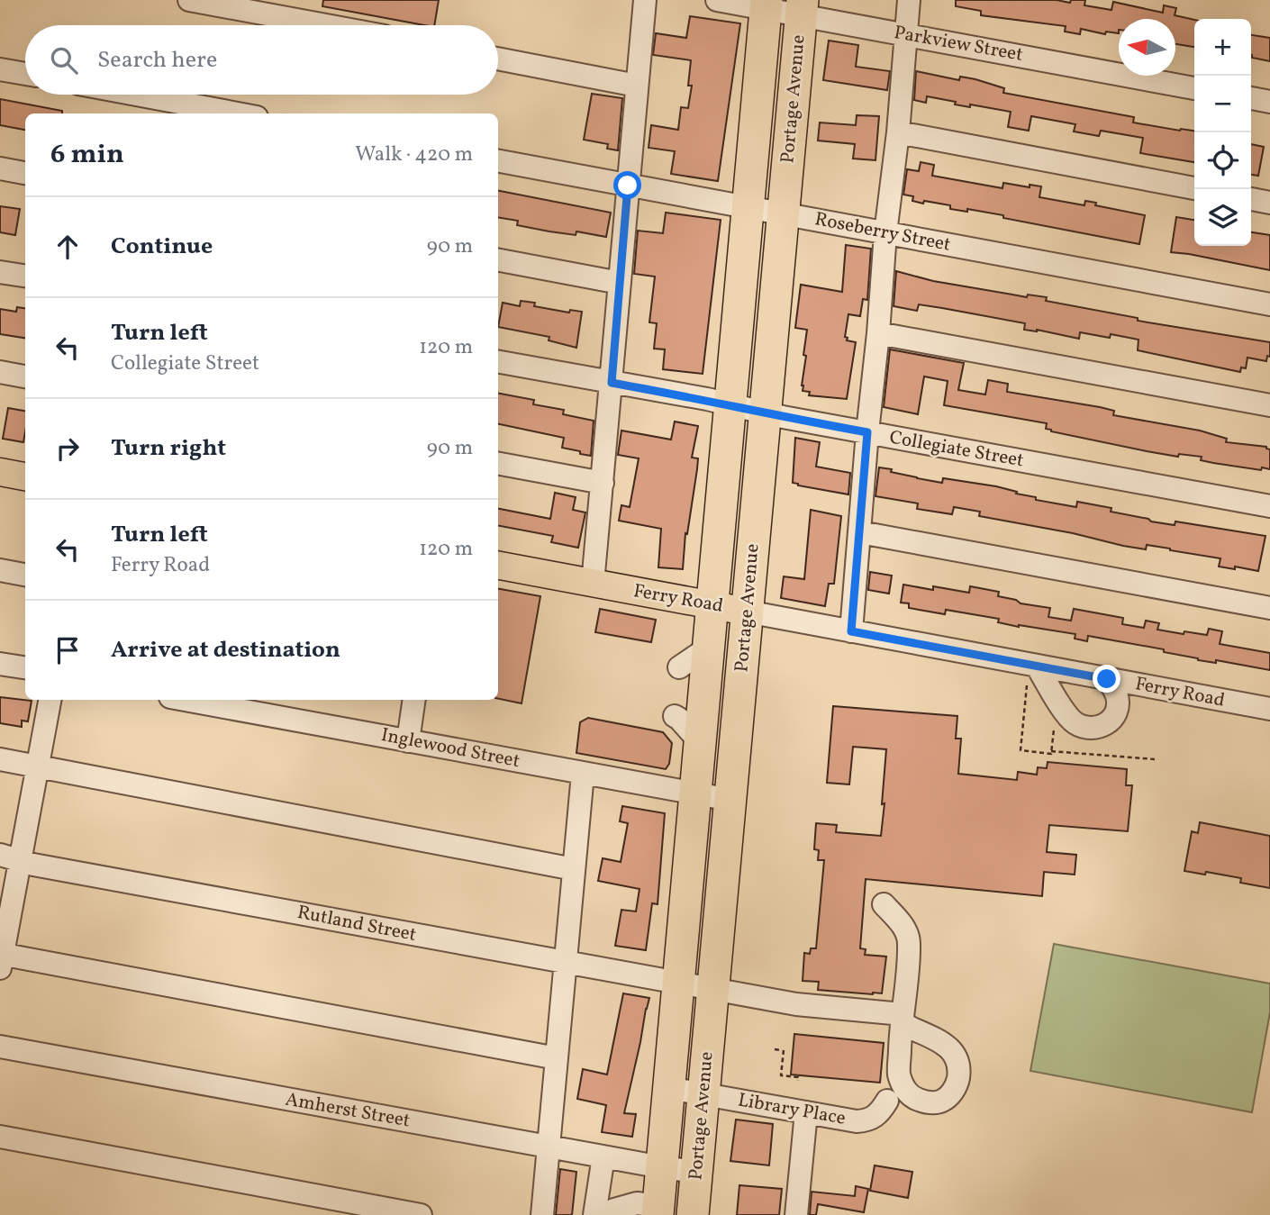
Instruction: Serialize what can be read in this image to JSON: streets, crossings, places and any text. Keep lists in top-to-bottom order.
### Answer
{
  "streets": {
    "highway": ["Portage Avenue"],
    "main road": ["Ferry Road"],
    "street": [
      "Parkview Street",
      "Roseberry Street",
      "Collegiate Street",
      "Inglewood Street",
      "Rutland Street",
      "Library Place",
      "Amherst Street"
    ]
  },
  "crossings": [
    ["Parkview Street", "Portage Avenue"],
    ["Portage Avenue", "Roseberry Street"],
    ["Portage Avenue", "Collegiate Street"],
    ["Portage Avenue", "Ferry Road"],
    ["Portage Avenue", "Inglewood Street"],
    ["Portage Avenue", "Rutland Street"],
    ["Portage Avenue", "Library Place"],
    ["Portage Avenue", "Amherst Street"]
  ],
  "north": "left",
  "page": {
    "map_buttons": ["+", "−"],
    "search": "Search here",
    "heading": ["6 min", "Walk · 420 m"],
    "list": [
      ["Continue", "90 m"],
      ["Turn left", "Collegiate Street", "120 m"],
      ["Turn right", "90 m"],
      ["Turn left", "Ferry Road", "120 m"],
      "Arrive at destination"
    ]
  }
}
